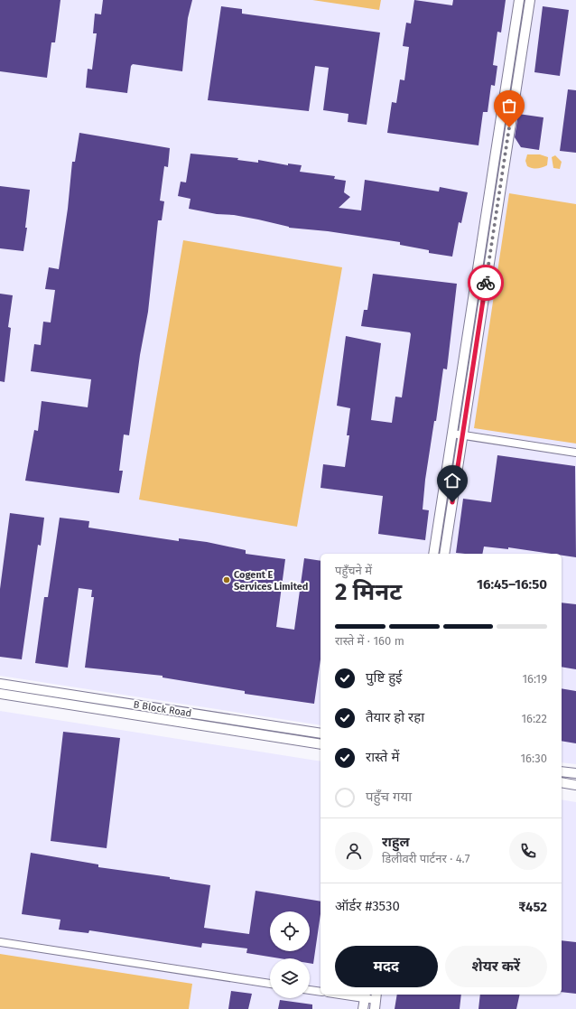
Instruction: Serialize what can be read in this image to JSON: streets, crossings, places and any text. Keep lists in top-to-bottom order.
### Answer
{
  "streets": {
    "street": ["B Block Road"]
  },
  "places": ["Cogent E Services Limited"],
  "page": {
    "heading": ["2 मिनट", "पहुँचने में", "16:45–16:50"],
    "panel": [
      "राहुल",
      "डिलीवरी पार्टनर · 4.7",
      "ऑर्डर #3530",
      "₹452"
    ],
    "bar": "रास्ते में · 160 m",
    "list": [
      ["पुष्टि हुई", "16:19"],
      ["तैयार हो रहा", "16:22"],
      ["रास्ते में", "16:30"],
      "पहुँच गया"
    ],
    "buttons": ["मदद", "शेयर करें"]
  }
}
